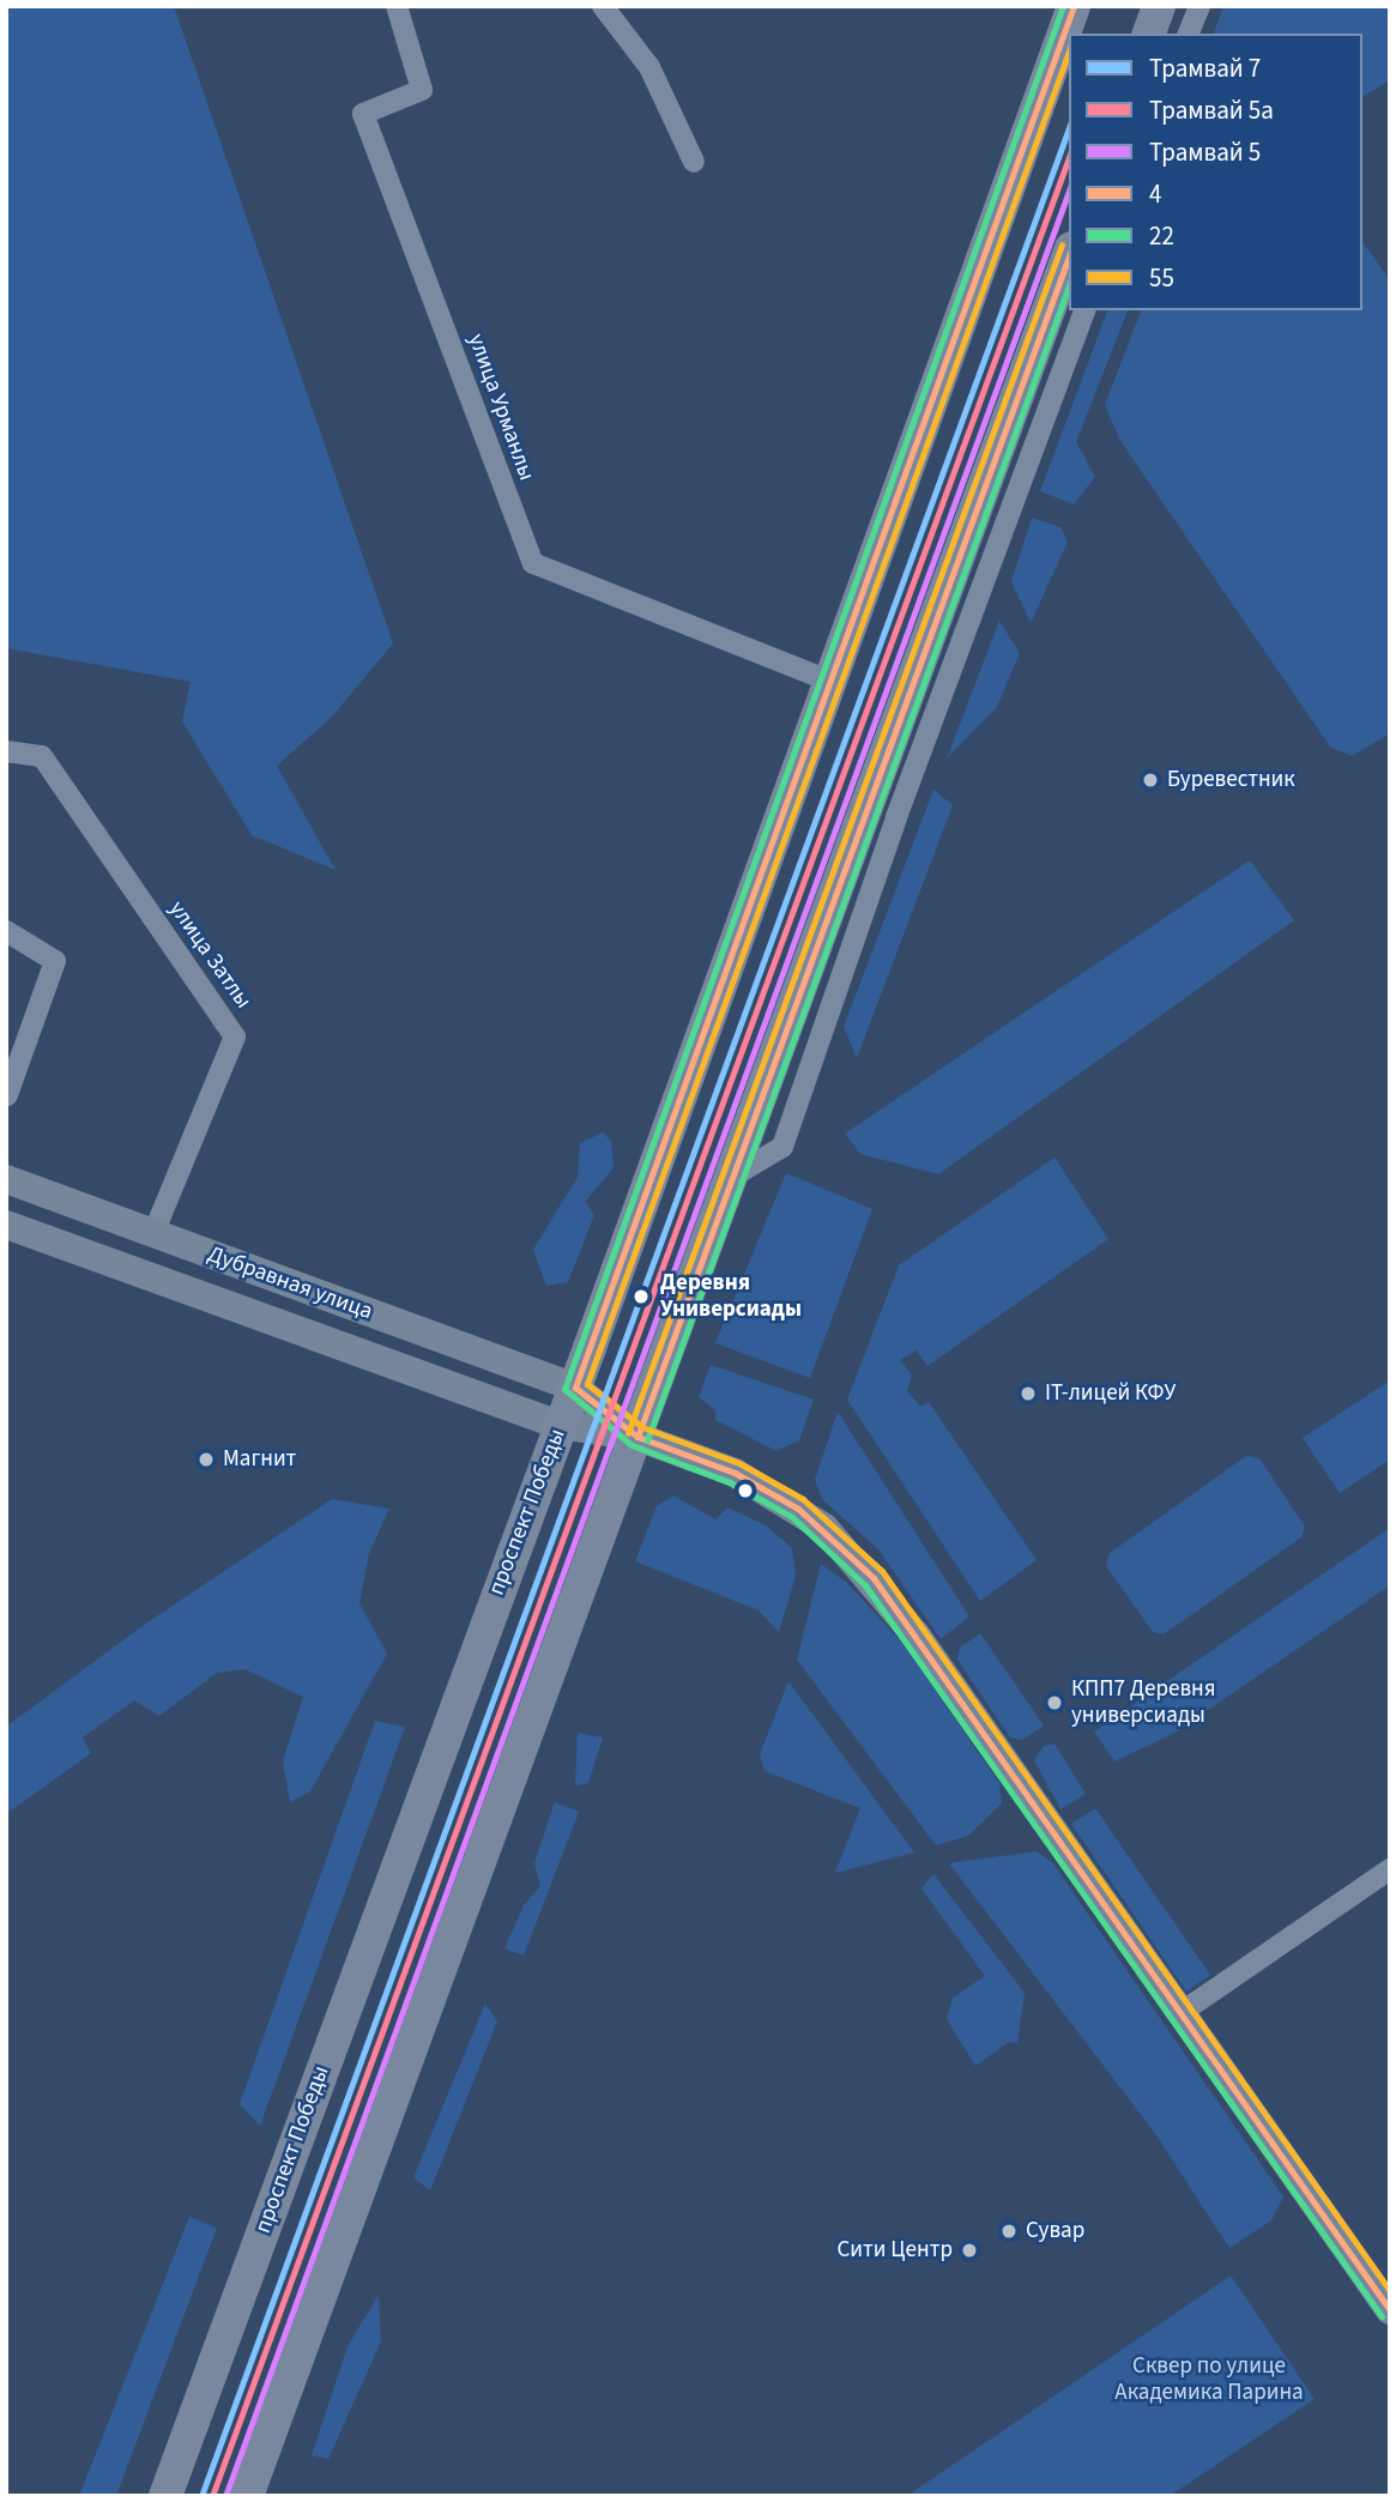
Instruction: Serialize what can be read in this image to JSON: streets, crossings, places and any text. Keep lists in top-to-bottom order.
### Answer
{
  "streets": {
    "main road": ["проспект Победы"],
    "street": ["улица Урманлы", "улица Затлы", "Дубравная улица"]
  },
  "crossings": [
    ["улица Урманлы", "проспект Победы"],
    ["улица Затлы", "Дубравная улица"],
    ["Дубравная улица", "проспект Победы"]
  ],
  "parks": ["Сквер по улице Академика Парина"],
  "places": [
    "Буревестник",
    "Деревня Универсиады",
    "IT-лицей КФУ",
    "Магнит",
    "КПП7 Деревня универсиады",
    "Сувар",
    "Сити Центр"
  ],
  "lines": [
    "transit line 4",
    "transit line 22",
    "transit line 55",
    "tram line 7",
    "tram line 5а",
    "tram line 5"
  ],
  "legend": [
    "Трамвай 7",
    "Трамвай 5а",
    "Трамвай 5",
    "4",
    "22",
    "55"
  ]
}
